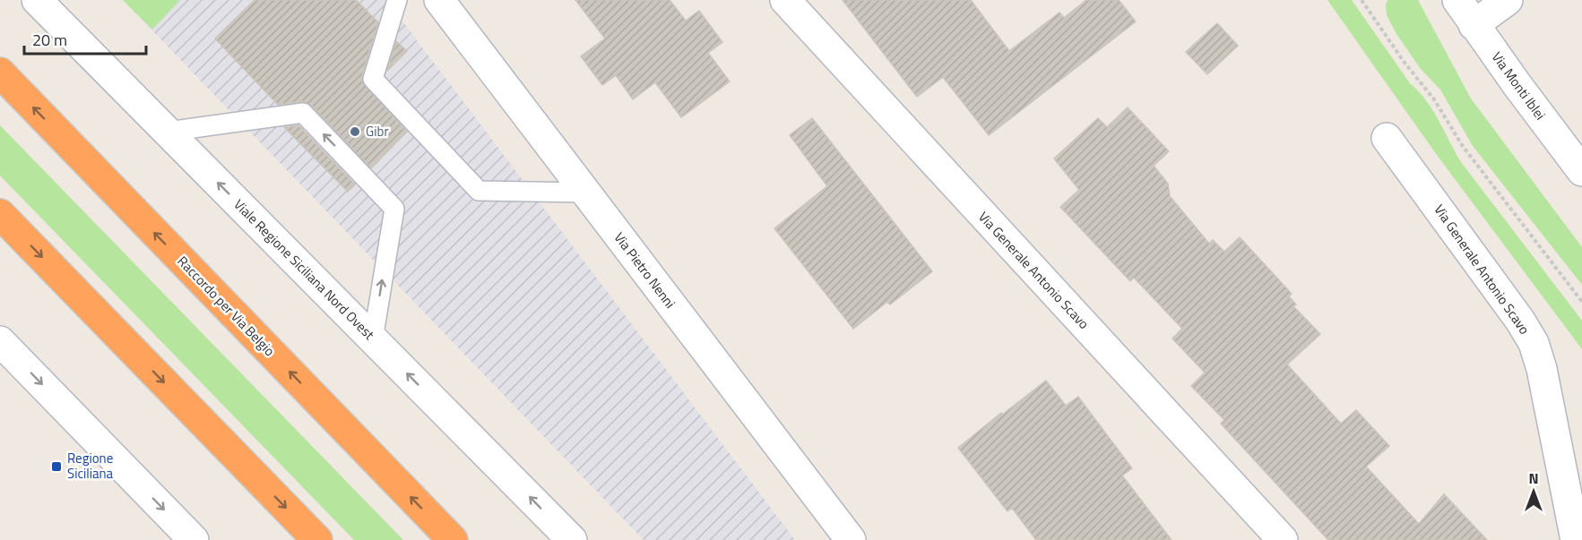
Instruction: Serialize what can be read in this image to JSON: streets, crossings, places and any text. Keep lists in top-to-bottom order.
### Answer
{
  "streets": {
    "highway": ["Raccordo per Via Belgio"],
    "street": [
      "Via Monti Iblei",
      "Viale Regione Siciliana Nord Ovest",
      "Via Generale Antonio Scavo",
      "Via Pietro Nenni"
    ]
  },
  "one_way": ["Viale Regione Siciliana Nord Ovest"],
  "places": {
    "other": ["Gibr"],
    "transit": ["Regione Siciliana"]
  },
  "scale_bar": "20 m",
  "north": "top"
}
